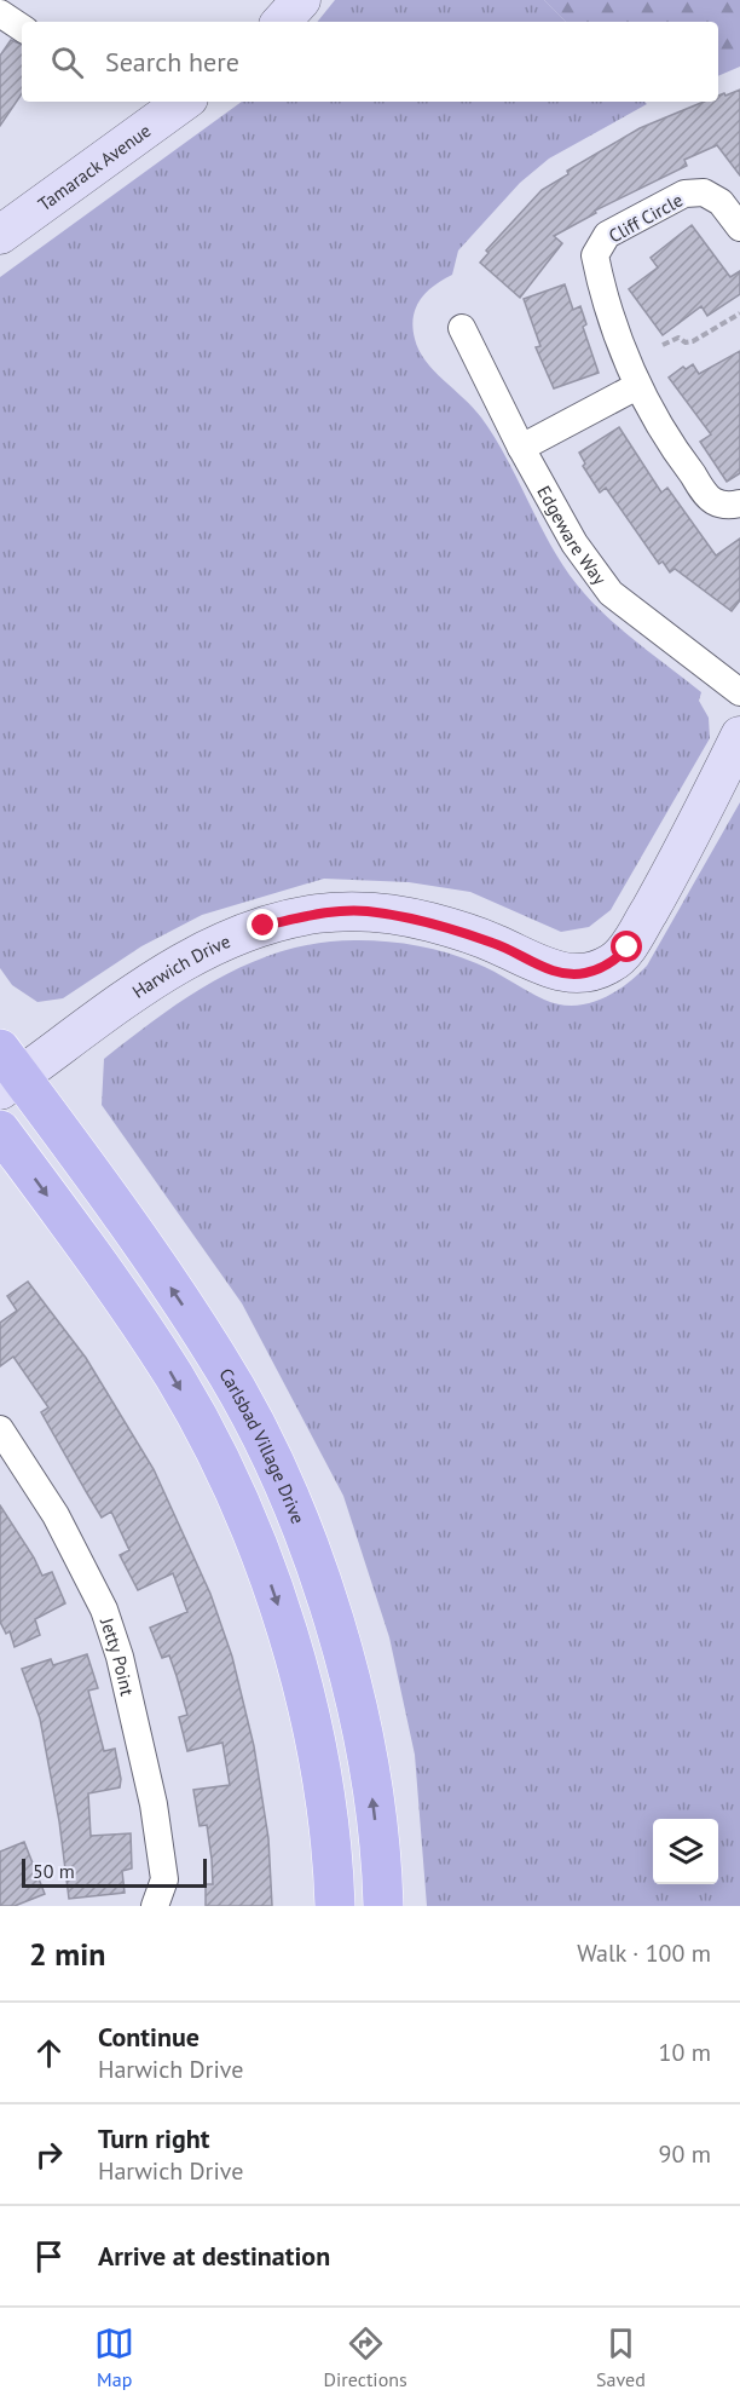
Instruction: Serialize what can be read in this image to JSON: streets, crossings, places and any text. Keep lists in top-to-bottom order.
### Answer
{
  "streets": {
    "main road": ["Carlsbad Village Drive"],
    "street": [
      "Tamarack Avenue",
      "Cliff Circle",
      "Edgeware Way",
      "Harwich Drive",
      "Jetty Point"
    ]
  },
  "crossings": [
    ["Harwich Drive", "Carlsbad Village Drive"]
  ],
  "scale_bar": "50 m",
  "page": {
    "search": "Search here",
    "scale": "50 m",
    "heading": ["2 min", "Walk · 100 m"],
    "list": [
      ["Continue", "Harwich Drive", "10 m"],
      ["Turn right", "Harwich Drive", "90 m"],
      "Arrive at destination"
    ],
    "nav": ["Map", "Directions", "Saved"]
  }
}
